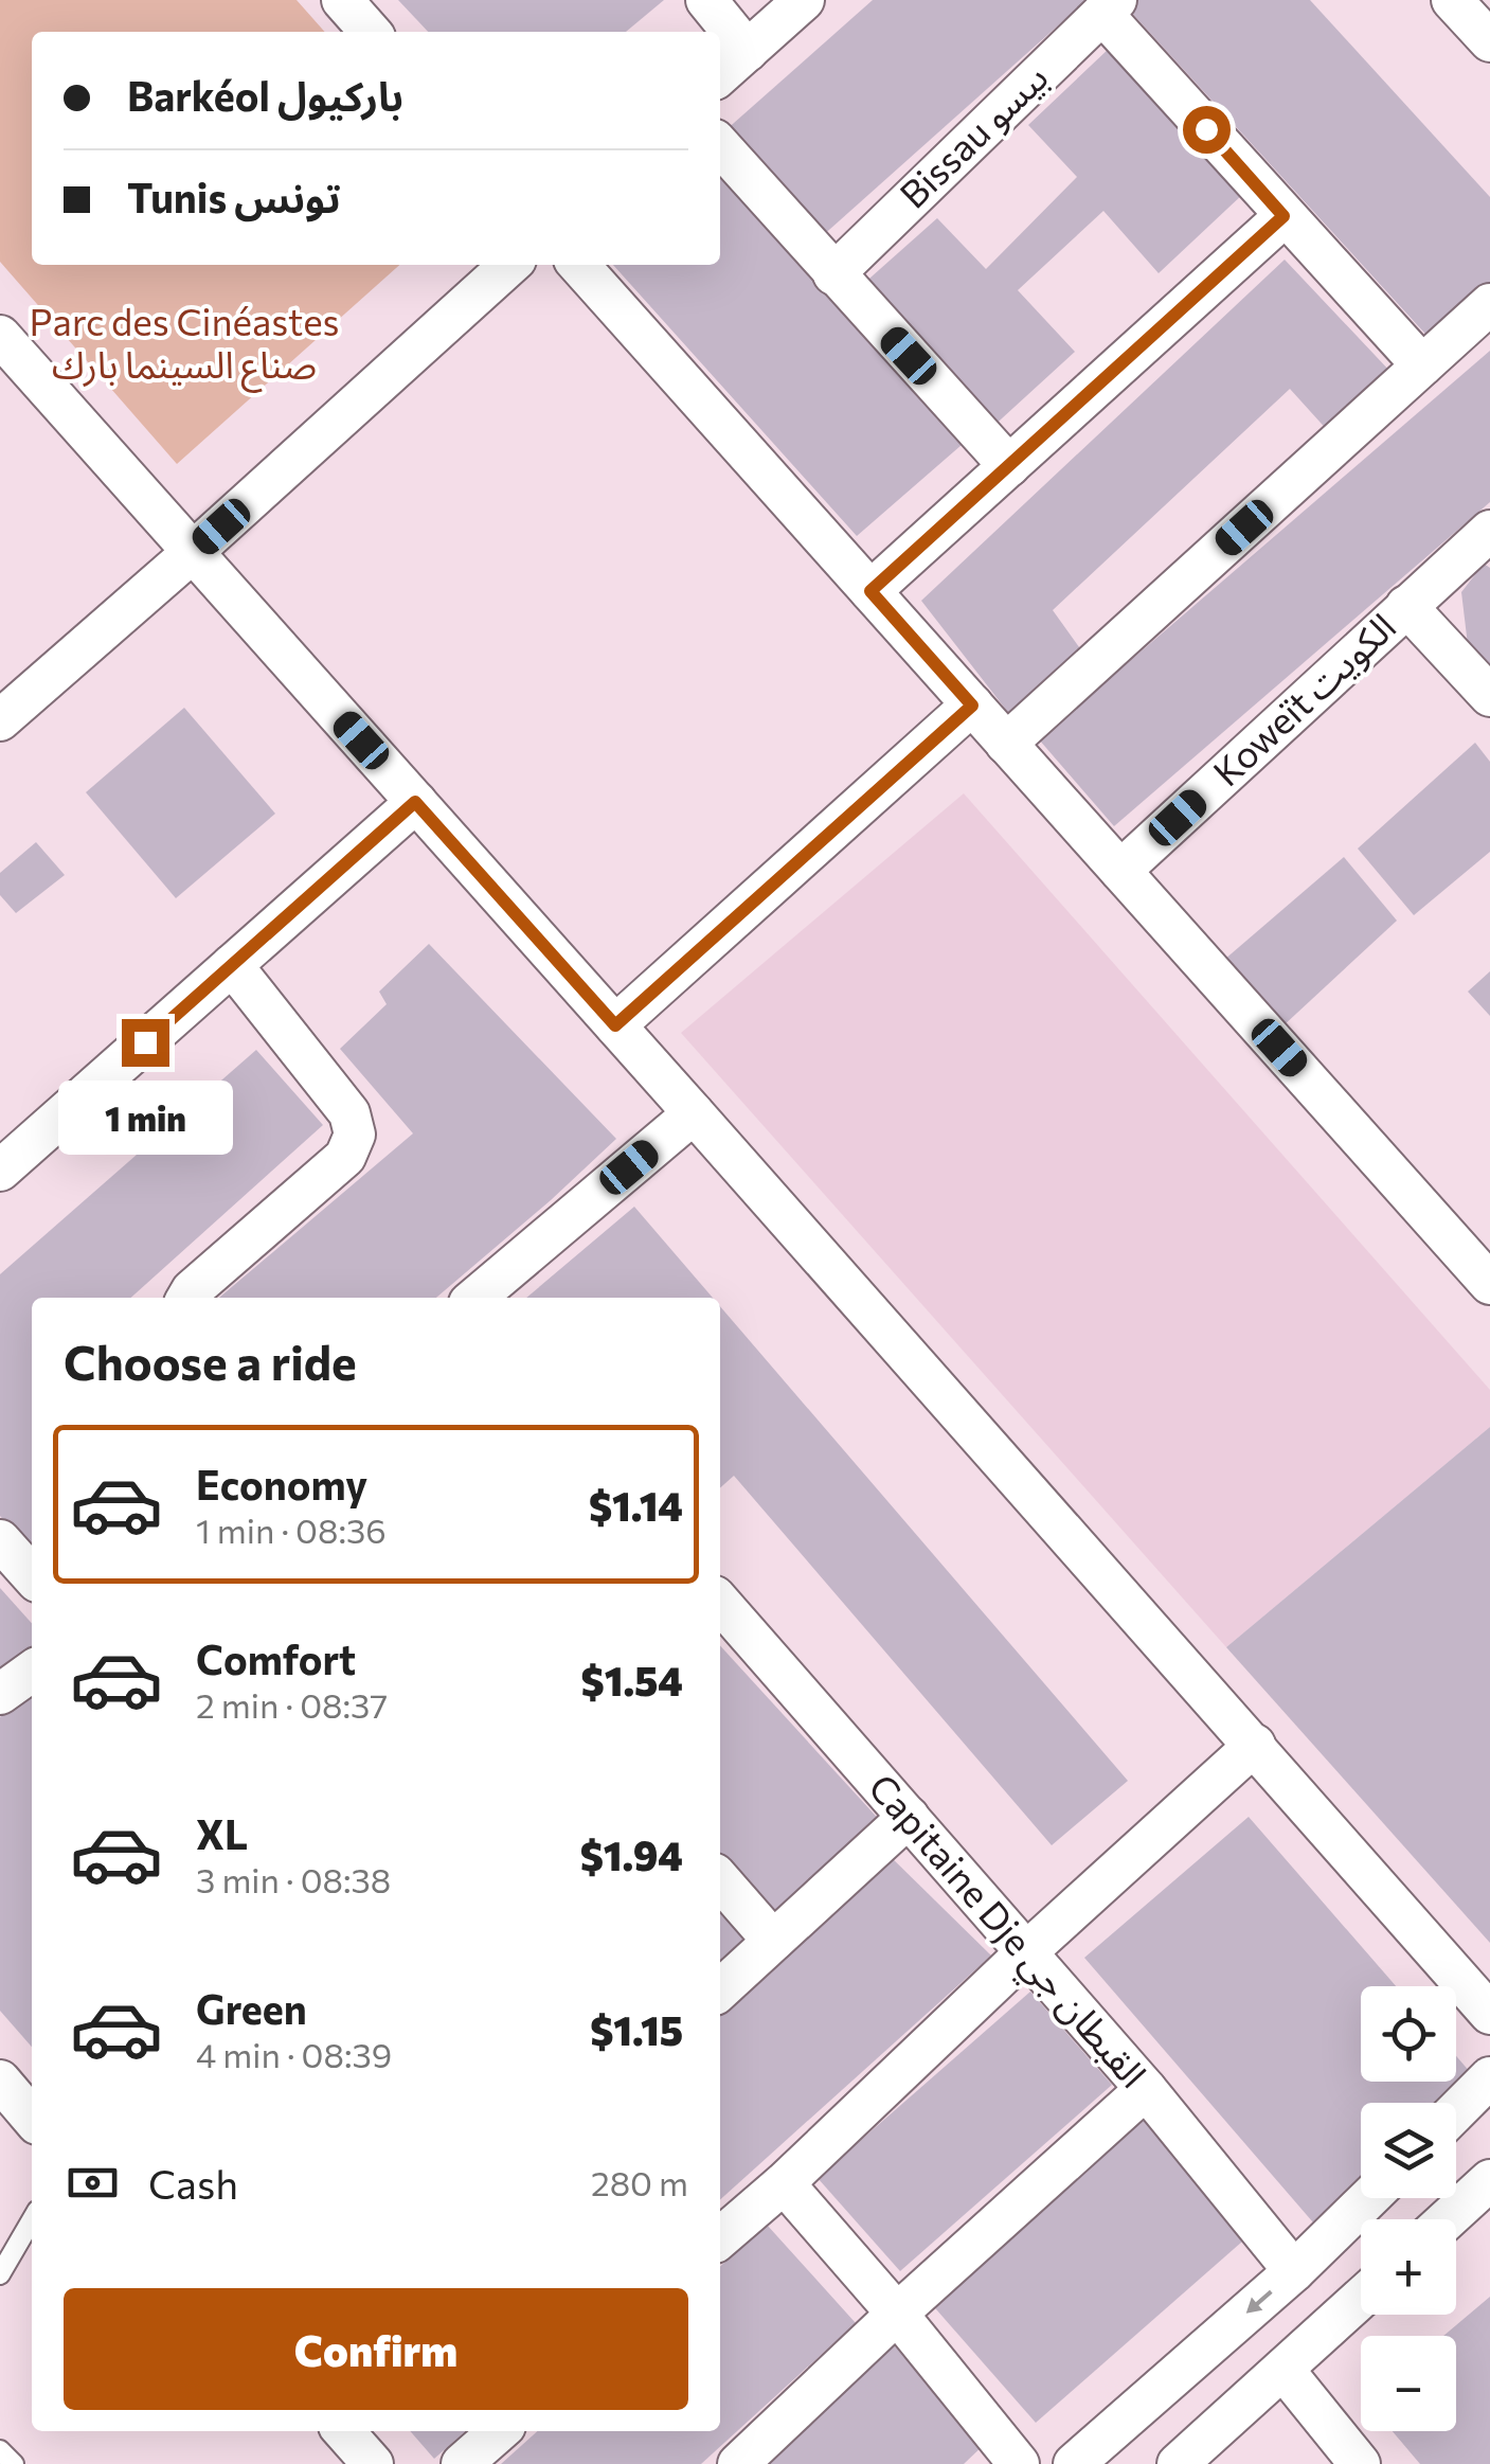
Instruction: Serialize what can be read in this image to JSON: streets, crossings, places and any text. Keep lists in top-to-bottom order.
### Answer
{
  "streets": {
    "street": ["Bissau بيسو", "Koweït الكويت", "Capitaine Dje القبطان جي"]
  },
  "parks": ["Parc des Cinéastes صناع السينما بارك"],
  "page": {
    "banner": ["Barkéol باركيول", "Tunis تونس"],
    "bubble": "1 min",
    "heading": "Choose a ride",
    "list": [
      {
        "name": "Economy",
        "note": "1 min · 08:36",
        "value": "$1.14"
      },
      {
        "name": "Comfort",
        "note": "2 min · 08:37",
        "value": "$1.54"
      },
      {
        "name": "XL",
        "note": "3 min · 08:38",
        "value": "$1.94"
      },
      {
        "name": "Green",
        "note": "4 min · 08:39",
        "value": "$1.15"
      }
    ],
    "map_buttons": ["+", "−"],
    "pay": ["Cash", "280 m"],
    "buttons": "Confirm"
  }
}
